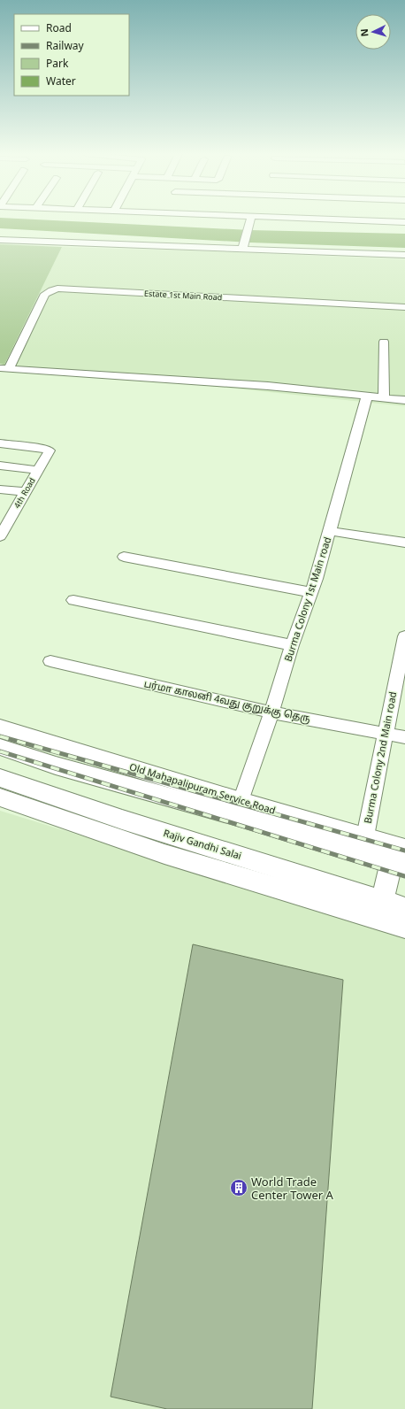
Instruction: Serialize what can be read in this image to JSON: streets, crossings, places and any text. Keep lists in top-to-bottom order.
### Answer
{
  "streets": {
    "main road": ["Old Mahapalipuram Service Road", "Rajiv Gandhi Salai"],
    "street": [
      "Estate 1st Main Road",
      "4th Road",
      "Burma Colony 1st Main road",
      "பர்மா காலனி 4வது குறுக்கு தெரு",
      "Burma Colony 2nd Main road"
    ]
  },
  "crossings": [
    ["Burma Colony 1st Main road", "பர்மா காலனி 4வது குறுக்கு தெரு"],
    ["Burma Colony 1st Main road", "Old Mahapalipuram Service Road"],
    ["பர்மா காலனி 4வது குறுக்கு தெரு", "Burma Colony 2nd Main road"],
    ["Burma Colony 2nd Main road", "Old Mahapalipuram Service Road"]
  ],
  "places": {
    "building": ["World Trade Center Tower A"]
  },
  "legend": [
    "Road",
    "Railway",
    "Park",
    "Water"
  ],
  "north": "left"
}
